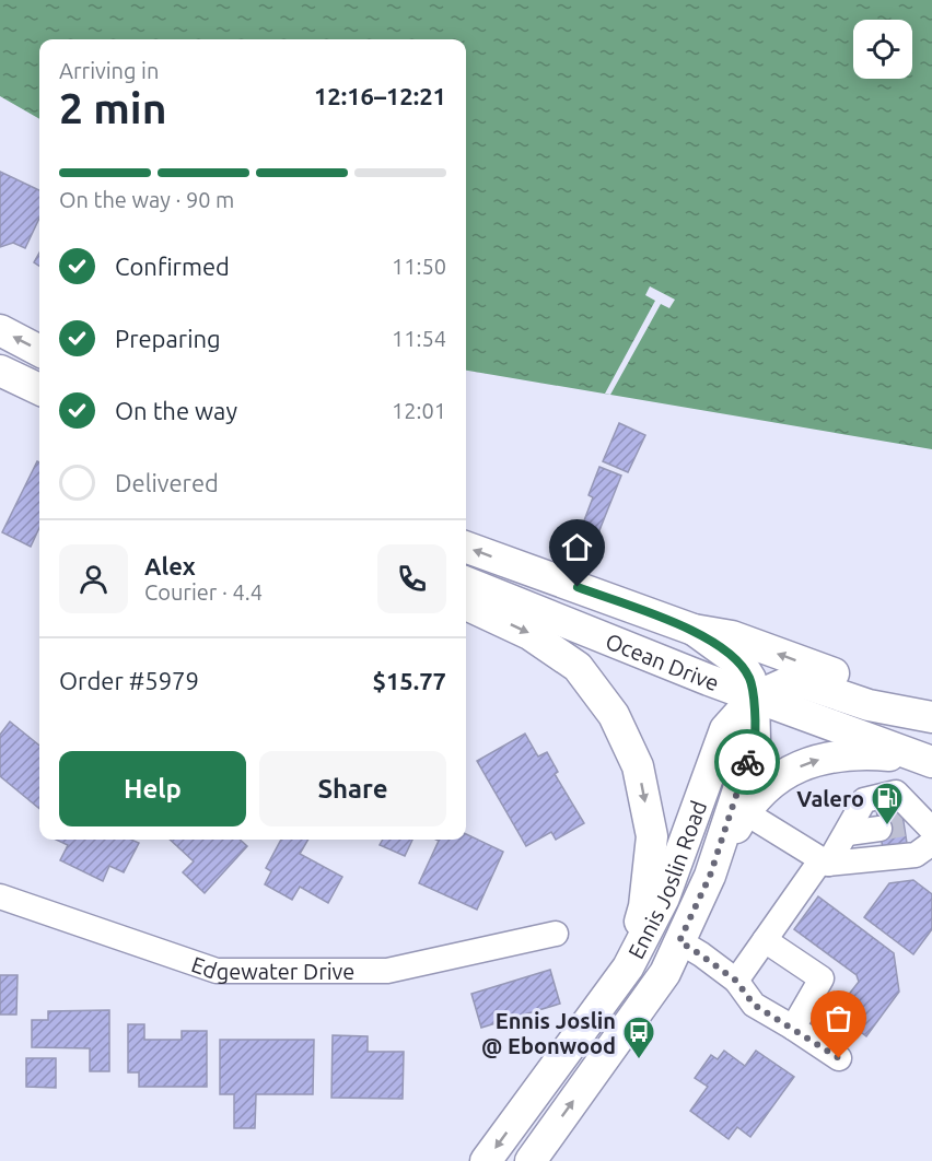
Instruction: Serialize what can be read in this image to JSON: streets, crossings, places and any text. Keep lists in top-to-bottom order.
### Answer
{
  "streets": {
    "main road": ["Ocean Drive", "Ennis Joslin Road"],
    "street": ["Edgewater Drive"]
  },
  "crossings": [
    ["Ocean Drive", "Ennis Joslin Road"]
  ],
  "places": {
    "fuel station": ["Valero"],
    "bus stop": ["Ennis Joslin @ Ebonwood"]
  },
  "page": {
    "heading": ["2 min", "Arriving in", "12:16–12:21"],
    "panel": [
      "Alex",
      "Courier · 4.4",
      "Order #5979",
      "$15.77"
    ],
    "bar": "On the way · 90 m",
    "list": [
      ["Confirmed", "11:50"],
      ["Preparing", "11:54"],
      ["On the way", "12:01"],
      "Delivered"
    ],
    "buttons": ["Help", "Share"]
  }
}
